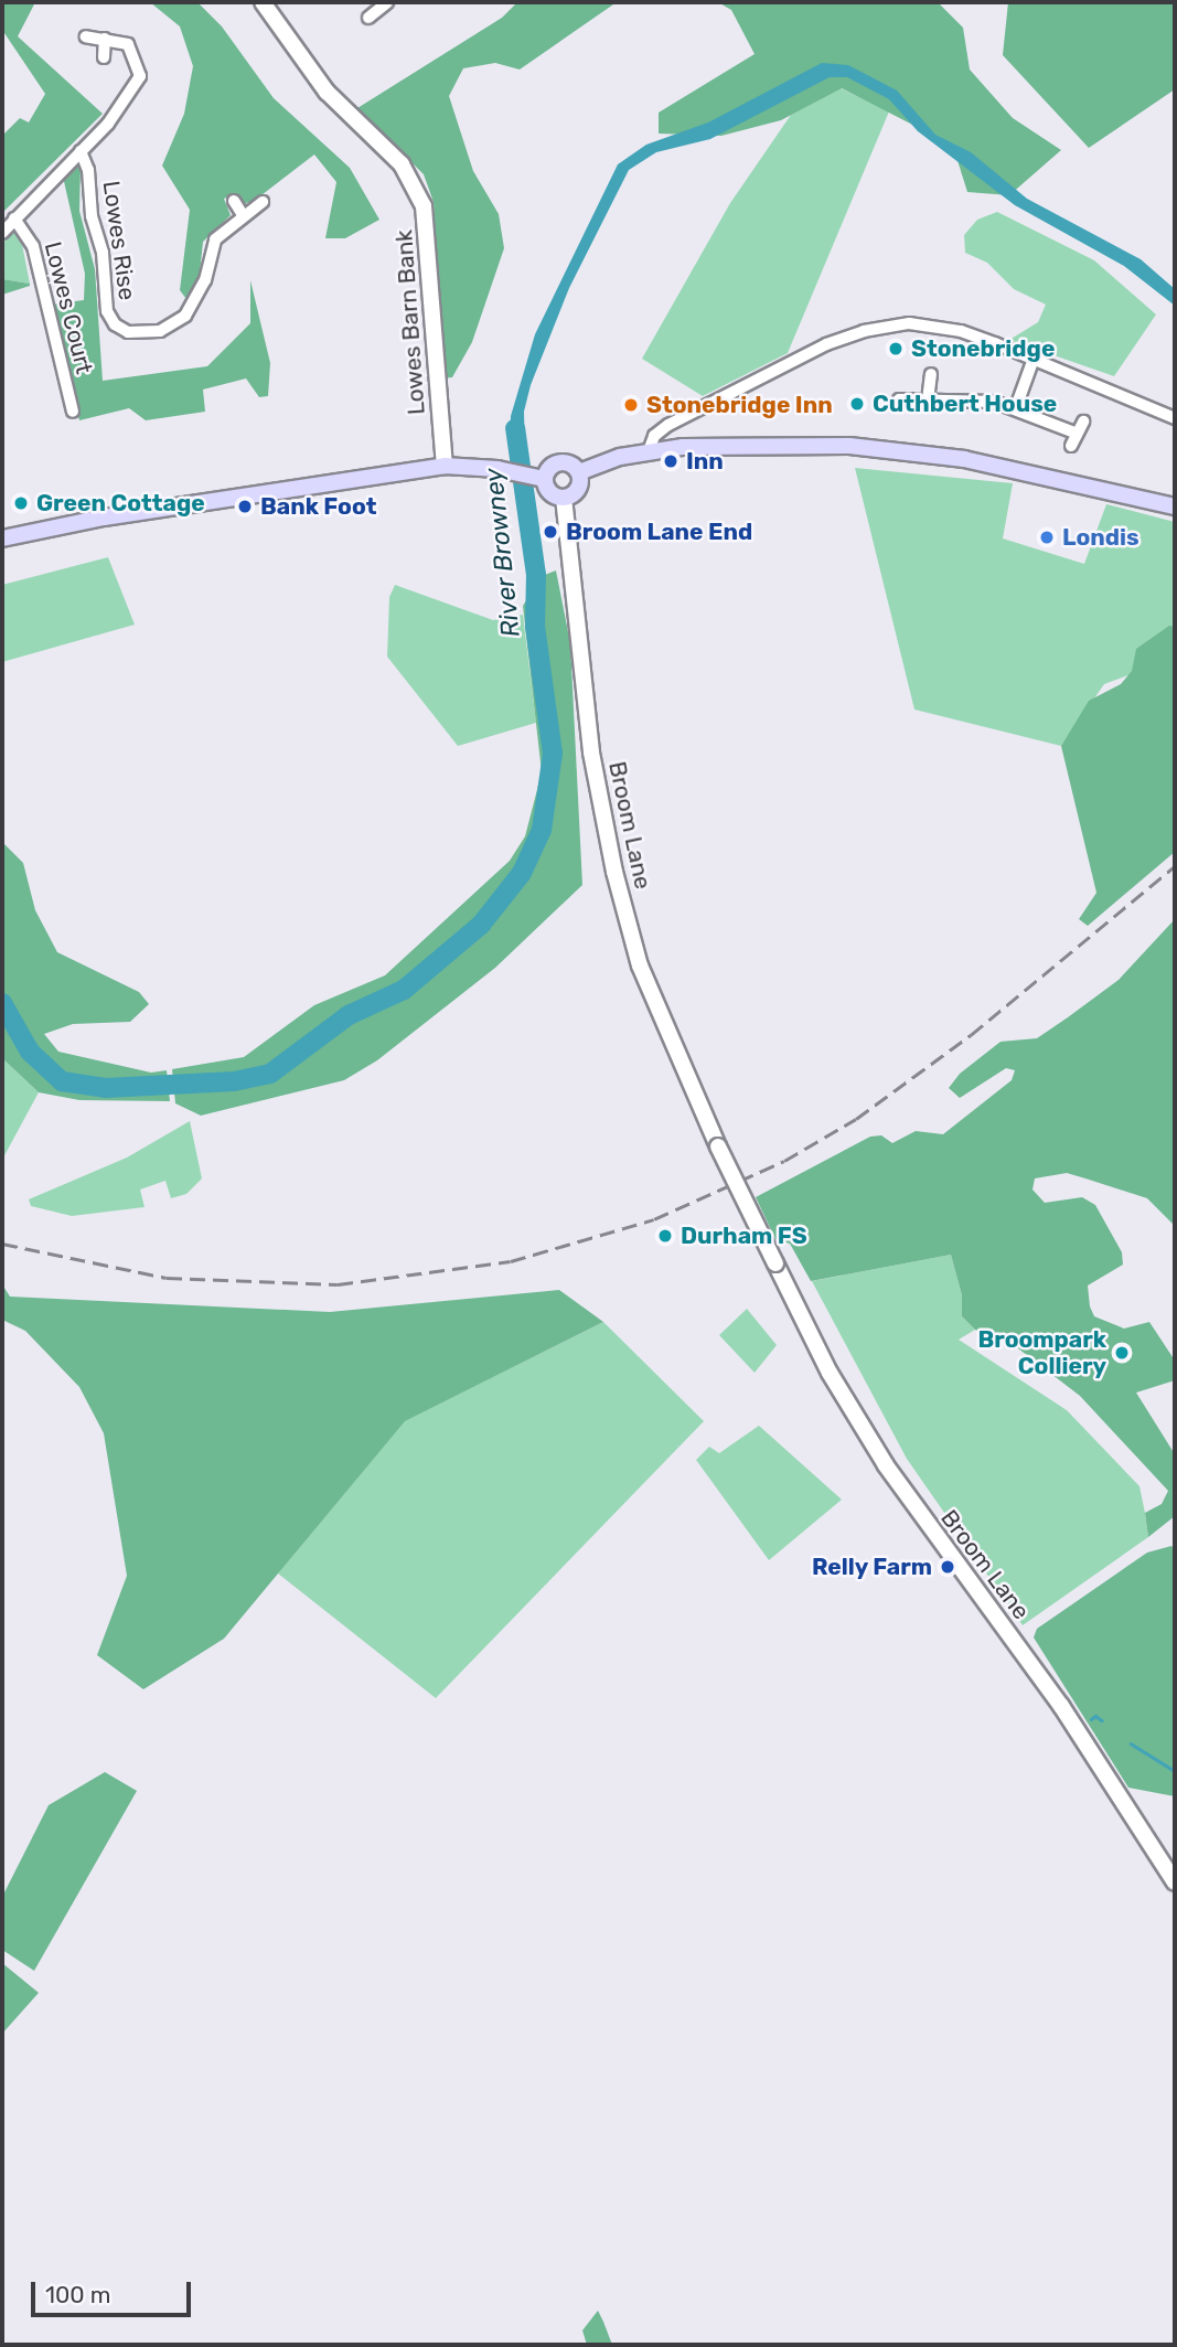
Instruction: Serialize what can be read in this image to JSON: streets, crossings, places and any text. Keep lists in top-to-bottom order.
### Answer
{
  "streets": {
    "main road": ["Lowes Barn Bank", "Broom Lane"],
    "street": ["Lowes Rise", "Lowes Court"]
  },
  "water": ["River Browney"],
  "places": [
    "Stonebridge",
    "Cuthbert House",
    "Stonebridge Inn",
    "Inn",
    "Green Cottage",
    "Bank Foot",
    "Broom Lane End",
    "Londis",
    "Durham FS",
    "Broompark Colliery",
    "Relly Farm"
  ],
  "scale_bar": "100 m"
}
